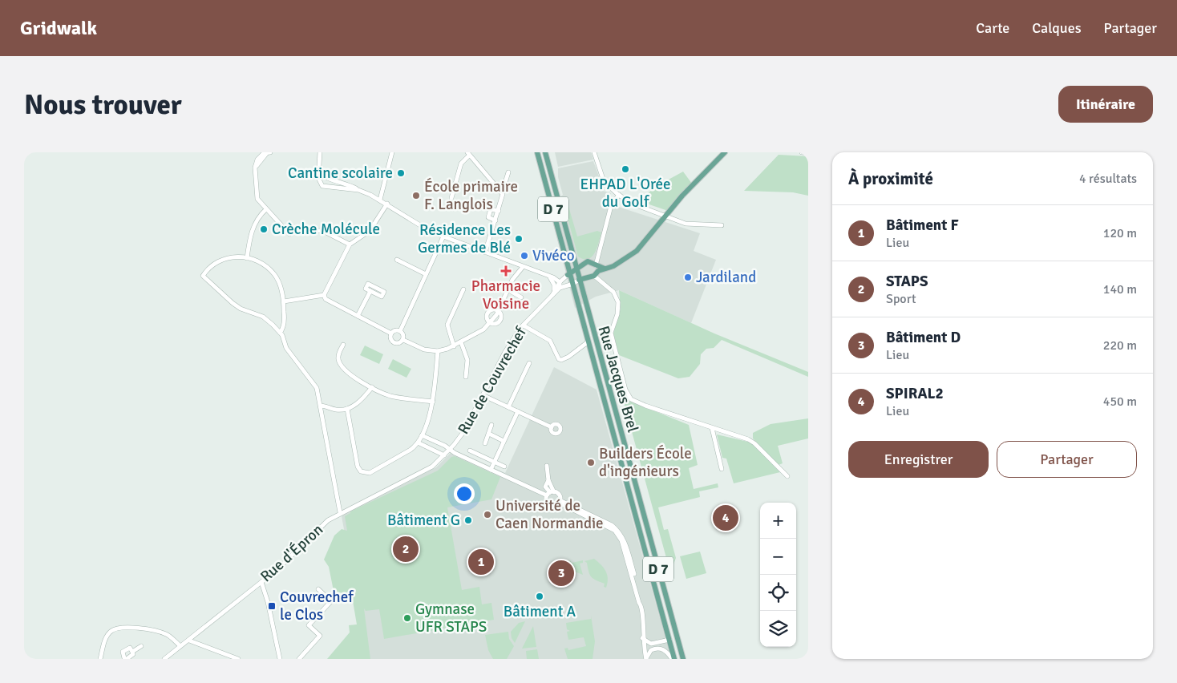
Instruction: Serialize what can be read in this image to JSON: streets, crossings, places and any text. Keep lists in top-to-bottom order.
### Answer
{
  "streets": {
    "main road": ["D 7", "Rue Jacques Brel"],
    "street": ["Rue de Couvrechef", "Rue d'Épron"]
  },
  "crossings": [
    ["Rue Jacques Brel", "Rue de Couvrechef"],
    ["Rue de Couvrechef", "Rue d'Épron"]
  ],
  "places": {
    "other": [
      "EHPAD L'Orée du Golf",
      "Cantine scolaire",
      "École primaire F. Langlois",
      "Crèche Molécule",
      "Résidence Les Germes de Blé",
      "Vivéco",
      "Jardiland",
      "Builders École d'ingénieurs",
      "Université de Caen Normandie",
      "Bâtiment G",
      "Bâtiment A",
      "Gymnase UFR STAPS"
    ],
    "health": ["Pharmacie Voisine"],
    "transit": ["Couvrechef le Clos"]
  },
  "page": {
    "header": "Gridwalk",
    "nav": ["Carte", "Calques", "Partager"],
    "buttons": [
      "Itinéraire",
      ["Enregistrer", "Partager"]
    ],
    "title": "Nous trouver",
    "heading": ["À proximité", "4 résultats"],
    "list": [
      {
        "mark": "1",
        "name": "Bâtiment F",
        "note": "Lieu",
        "value": "120 m"
      },
      {
        "mark": "2",
        "name": "STAPS",
        "note": "Sport",
        "value": "140 m"
      },
      {
        "mark": "3",
        "name": "Bâtiment D",
        "note": "Lieu",
        "value": "220 m"
      },
      {
        "mark": "4",
        "name": "SPIRAL2",
        "note": "Lieu",
        "value": "450 m"
      }
    ],
    "map_buttons": ["+", "−"],
    "pins": [
      "4",
      "2",
      "1",
      "3"
    ]
  }
}
